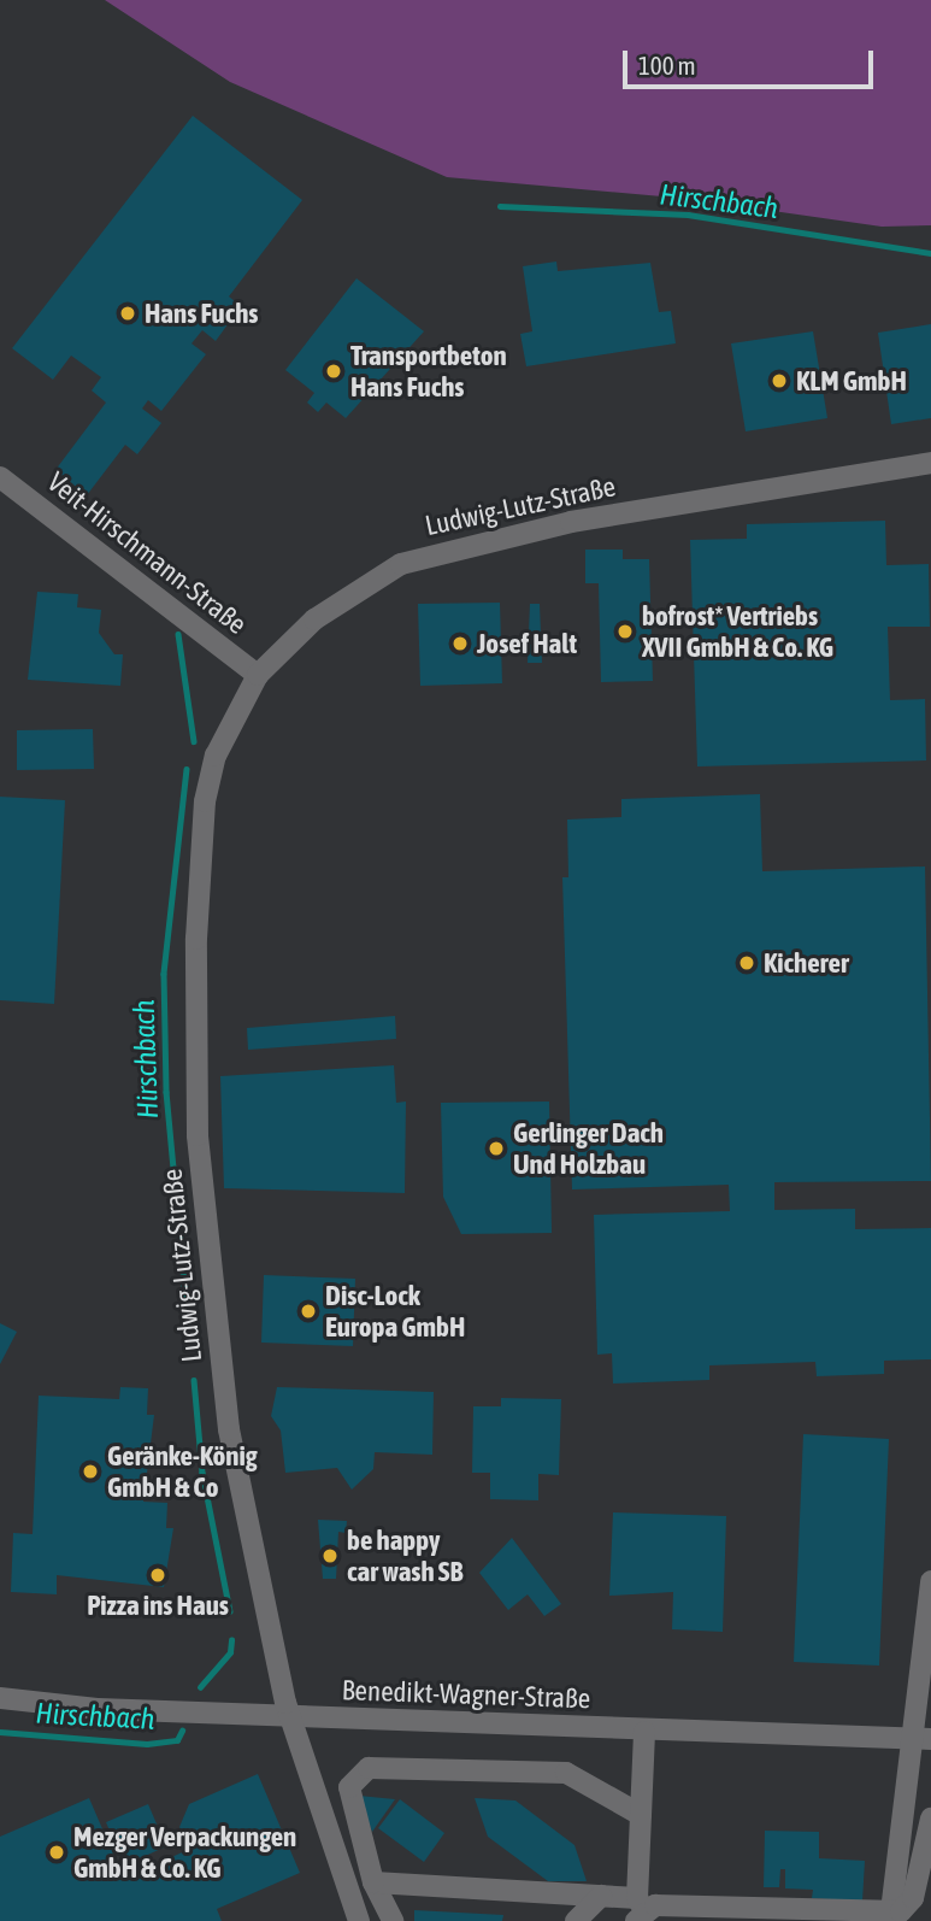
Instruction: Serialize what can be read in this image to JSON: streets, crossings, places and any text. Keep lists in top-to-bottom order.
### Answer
{
  "streets": {
    "street": ["Ludwig-Lutz-Straße", "Veit-Hirschmann-Straße", "Benedikt-Wagner-Straße"]
  },
  "crossings": [
    ["Ludwig-Lutz-Straße", "Veit-Hirschmann-Straße"],
    ["Ludwig-Lutz-Straße", "Benedikt-Wagner-Straße"]
  ],
  "water": ["Hirschbach"],
  "places": [
    "Hans Fuchs",
    "Transportbeton Hans Fuchs",
    "KLM GmbH",
    "bofrost* Vertriebs XVII GmbH & Co. KG",
    "Josef Halt",
    "Kicherer",
    "Gerlinger Dach Und Holzbau",
    "Disc-Lock Europa GmbH",
    "Geränke-König GmbH & Co",
    "be happy car wash SB",
    "Pizza ins Haus",
    "Mezger Verpackungen GmbH & Co. KG"
  ],
  "scale_bar": "100 m"
}
